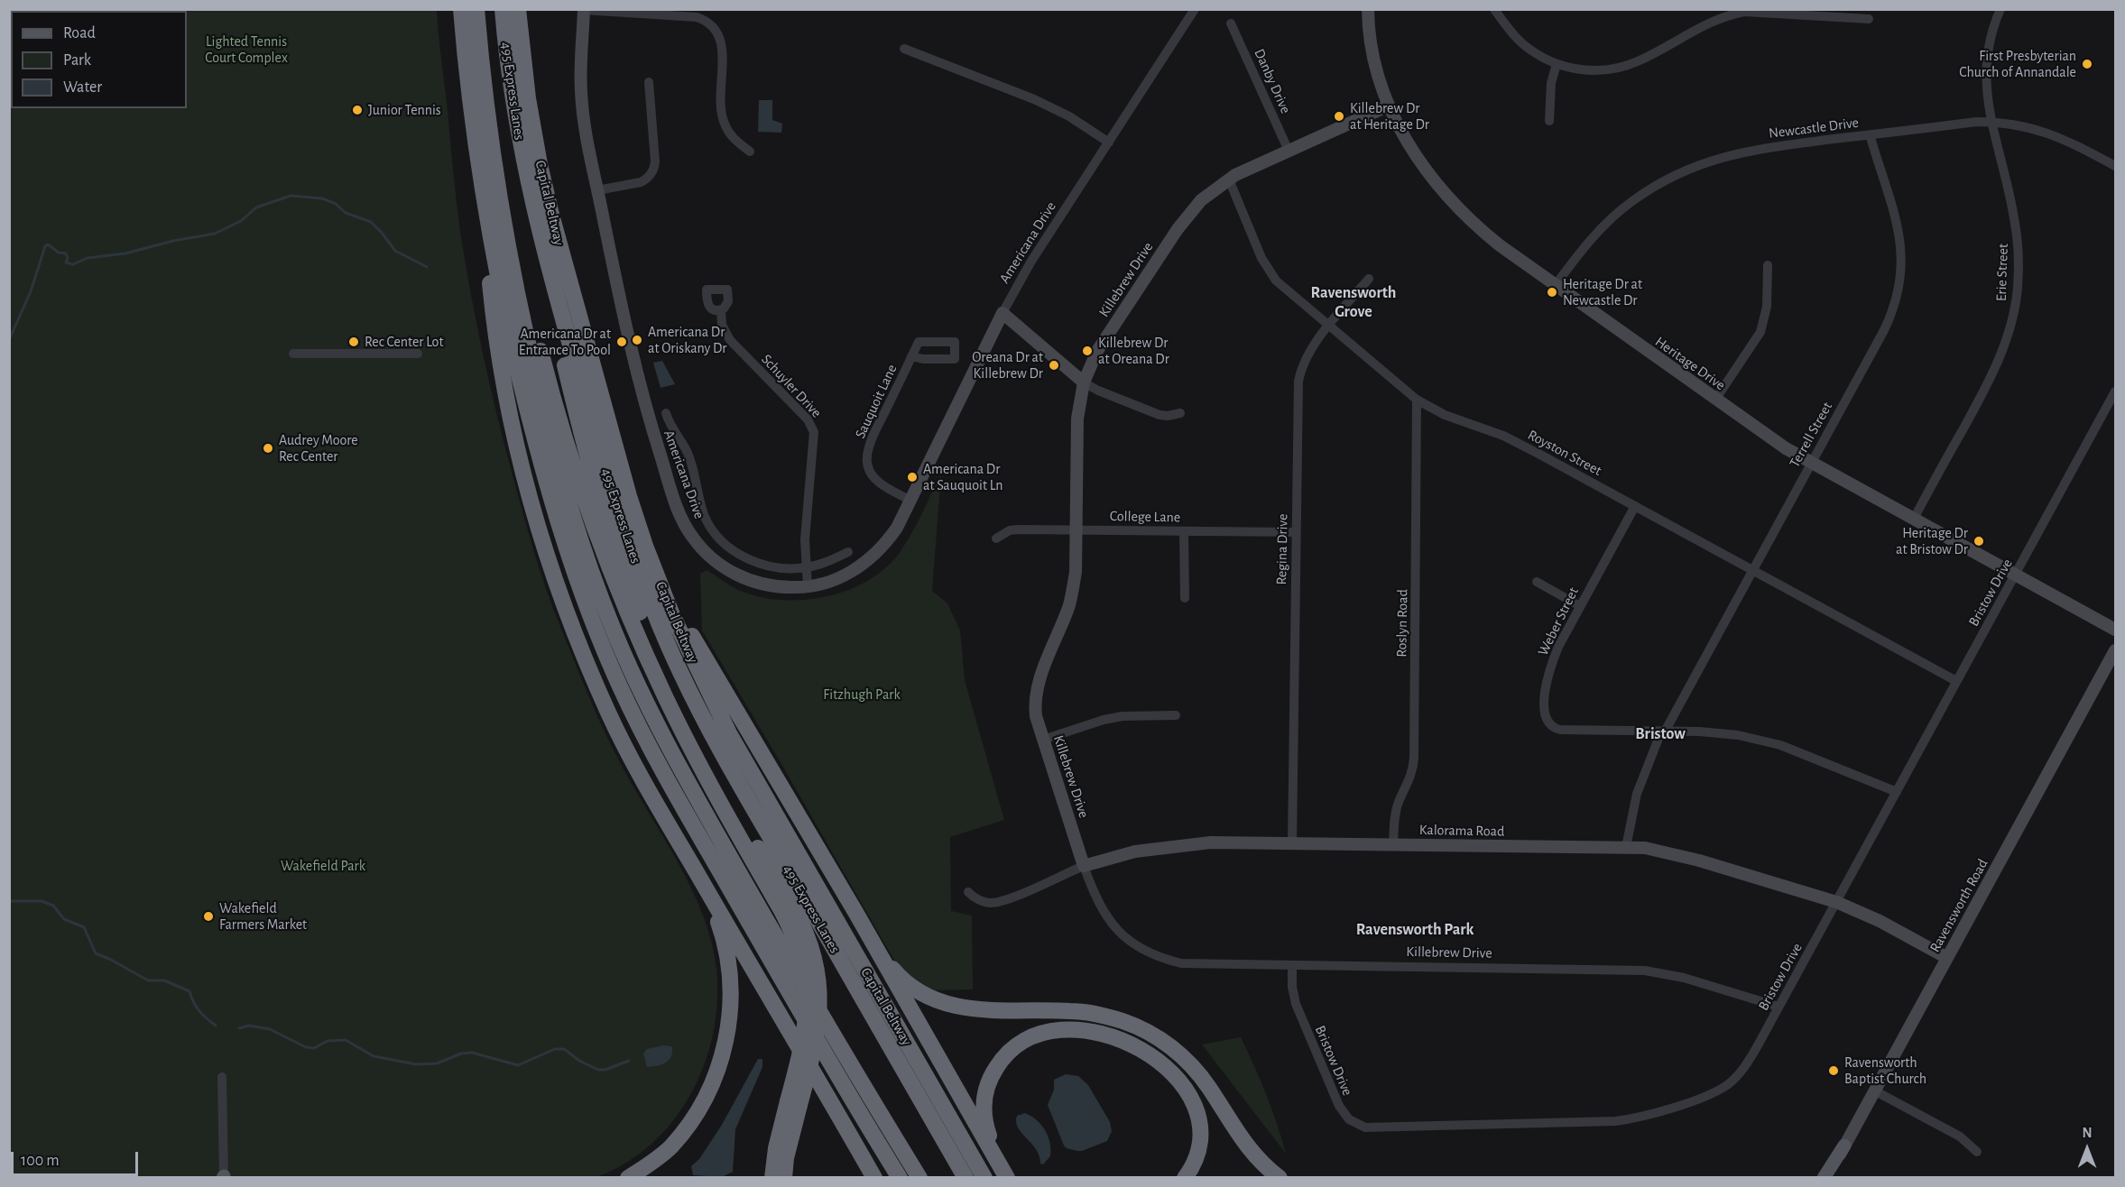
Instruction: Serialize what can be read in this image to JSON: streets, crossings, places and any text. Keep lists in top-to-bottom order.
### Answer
{
  "streets": {
    "highway": ["495 Express Lanes", "Capital Beltway"],
    "street": [
      "Danby Drive",
      "Newcastle Drive",
      "Americana Drive",
      "Erie Street",
      "Killebrew Drive",
      "Heritage Drive",
      "Schuyler Drive",
      "Sauquoit Lane",
      "Terrell Street",
      "Royston Street",
      "College Lane",
      "Regina Drive",
      "Bristow Drive",
      "Weber Street",
      "Roslyn Road",
      "Kalorama Road",
      "Ravensworth Road"
    ]
  },
  "crossings": [
    ["Danby Drive", "Killebrew Drive"],
    ["Newcastle Drive", "Erie Street"],
    ["Newcastle Drive", "Heritage Drive"],
    ["Newcastle Drive", "Terrell Street"],
    ["Americana Drive", "Schuyler Drive"],
    ["Americana Drive", "Sauquoit Lane"],
    ["Erie Street", "Heritage Drive"],
    ["Killebrew Drive", "Heritage Drive"],
    ["Killebrew Drive", "Royston Street"],
    ["Killebrew Drive", "College Lane"],
    ["Killebrew Drive", "Bristow Drive"],
    ["Killebrew Drive", "Kalorama Road"],
    ["Heritage Drive", "Terrell Street"],
    ["Heritage Drive", "Bristow Drive"],
    ["Terrell Street", "Royston Street"],
    ["Terrell Street", "Weber Street"],
    ["Terrell Street", "Kalorama Road"],
    ["Royston Street", "Regina Drive"],
    ["Royston Street", "Bristow Drive"],
    ["Royston Street", "Weber Street"],
    ["Royston Street", "Roslyn Road"],
    ["College Lane", "Regina Drive"],
    ["Regina Drive", "Kalorama Road"],
    ["Bristow Drive", "Weber Street"],
    ["Bristow Drive", "Kalorama Road"],
    ["Roslyn Road", "Kalorama Road"],
    ["Kalorama Road", "Ravensworth Road"]
  ],
  "districts": ["Ravensworth Grove", "Bristow", "Ravensworth Park"],
  "parks": ["Lighted Tennis Court Complex", "Fitzhugh Park", "Wakefield Park"],
  "places": [
    "First Presbyterian Church of Annandale",
    "Junior Tennis",
    "Killebrew Dr at Heritage Dr",
    "Heritage Dr at Newcastle Dr",
    "Americana Dr at Oriskany Dr",
    "Rec Center Lot",
    "Americana Dr at Entrance To Pool",
    "Killebrew Dr at Oreana Dr",
    "Oreana Dr at Killebrew Dr",
    "Audrey Moore Rec Center",
    "Americana Dr at Sauquoit Ln",
    "Heritage Dr at Bristow Dr",
    "Wakefield Farmers Market",
    "Ravensworth Baptist Church"
  ],
  "legend": ["Road", "Park", "Water"],
  "scale_bar": "100 m",
  "north": "top"
}
